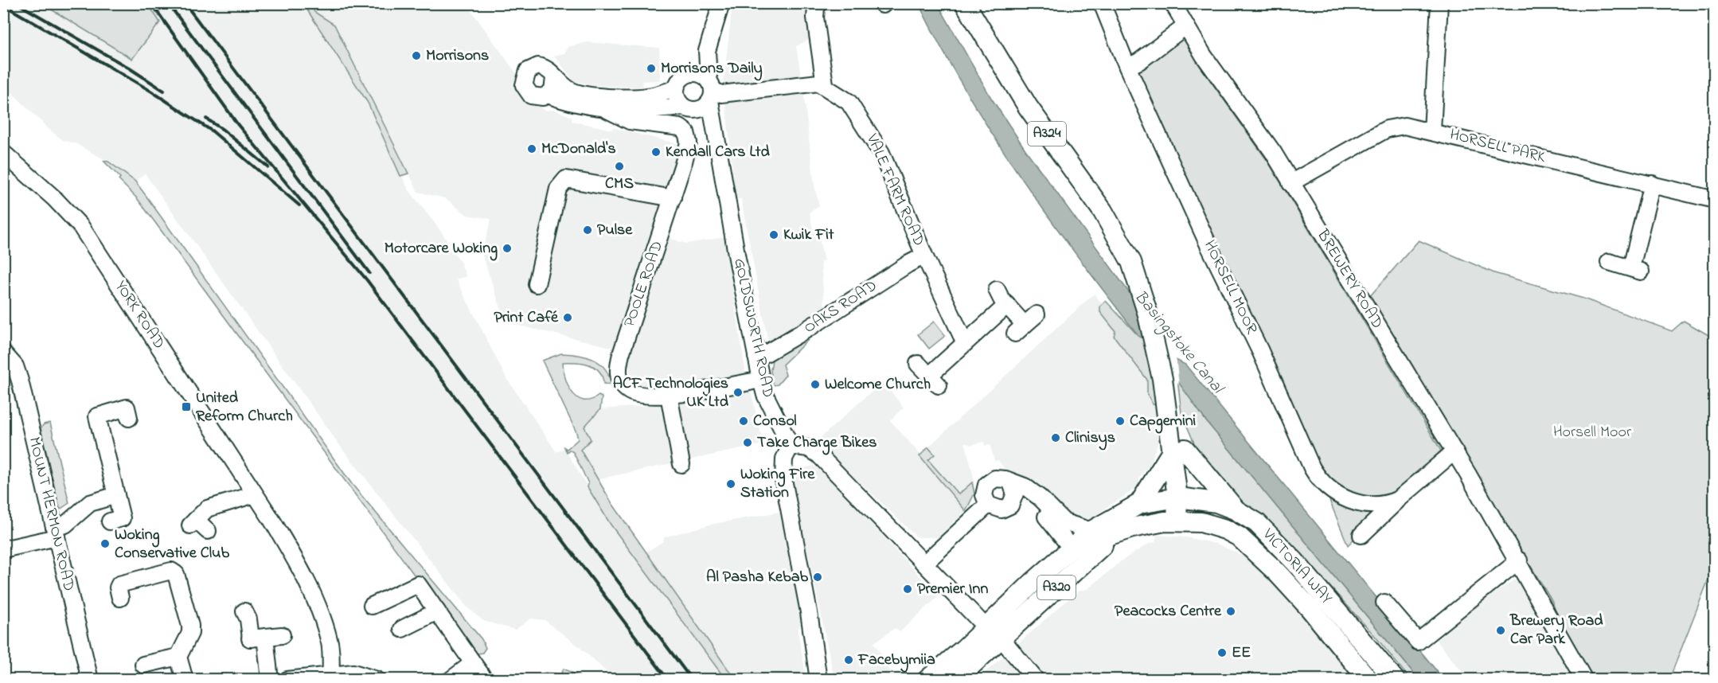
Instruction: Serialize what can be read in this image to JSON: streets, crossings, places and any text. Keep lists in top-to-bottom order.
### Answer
{
  "streets": {
    "main road": ["A324", "VICTORIA WAY", "A320"],
    "street": [
      "HORSELL PARK",
      "VALE FARM ROAD",
      "BREWERY ROAD",
      "POOLE ROAD",
      "HORSELL MOOR",
      "OAKS ROAD",
      "YORK ROAD",
      "GOLDSWORTH ROAD",
      "MOUNT HERMON ROAD"
    ]
  },
  "crossings": [
    ["A324", "VICTORIA WAY"],
    ["HORSELL PARK", "BREWERY ROAD"],
    ["VALE FARM ROAD", "OAKS ROAD"],
    ["BREWERY ROAD", "HORSELL MOOR"],
    ["POOLE ROAD", "GOLDSWORTH ROAD"],
    ["OAKS ROAD", "GOLDSWORTH ROAD"],
    ["VICTORIA WAY", "A320"]
  ],
  "water": ["Basingstoke Canal"],
  "parks": ["Horsell Moor"],
  "places": {
    "other": [
      "Morrisons",
      "Morrisons Daily",
      "McDonald's",
      "Kendall Cars Ltd",
      "CMS",
      "Pulse",
      "Kwik Fit",
      "Motorcare Woking",
      "Print Café",
      "Welcome Church",
      "ACF Technologies UK Ltd",
      "Consol",
      "Capgemini",
      "Clinisys",
      "Take Charge Bikes",
      "Woking Fire Station",
      "Woking Conservative Club",
      "Al Pasha Kebab",
      "Premier Inn",
      "Peacocks Centre",
      "Brewery Road Car Park",
      "EE",
      "Facebymiia"
    ],
    "transit": ["United Reform Church"]
  }
}
